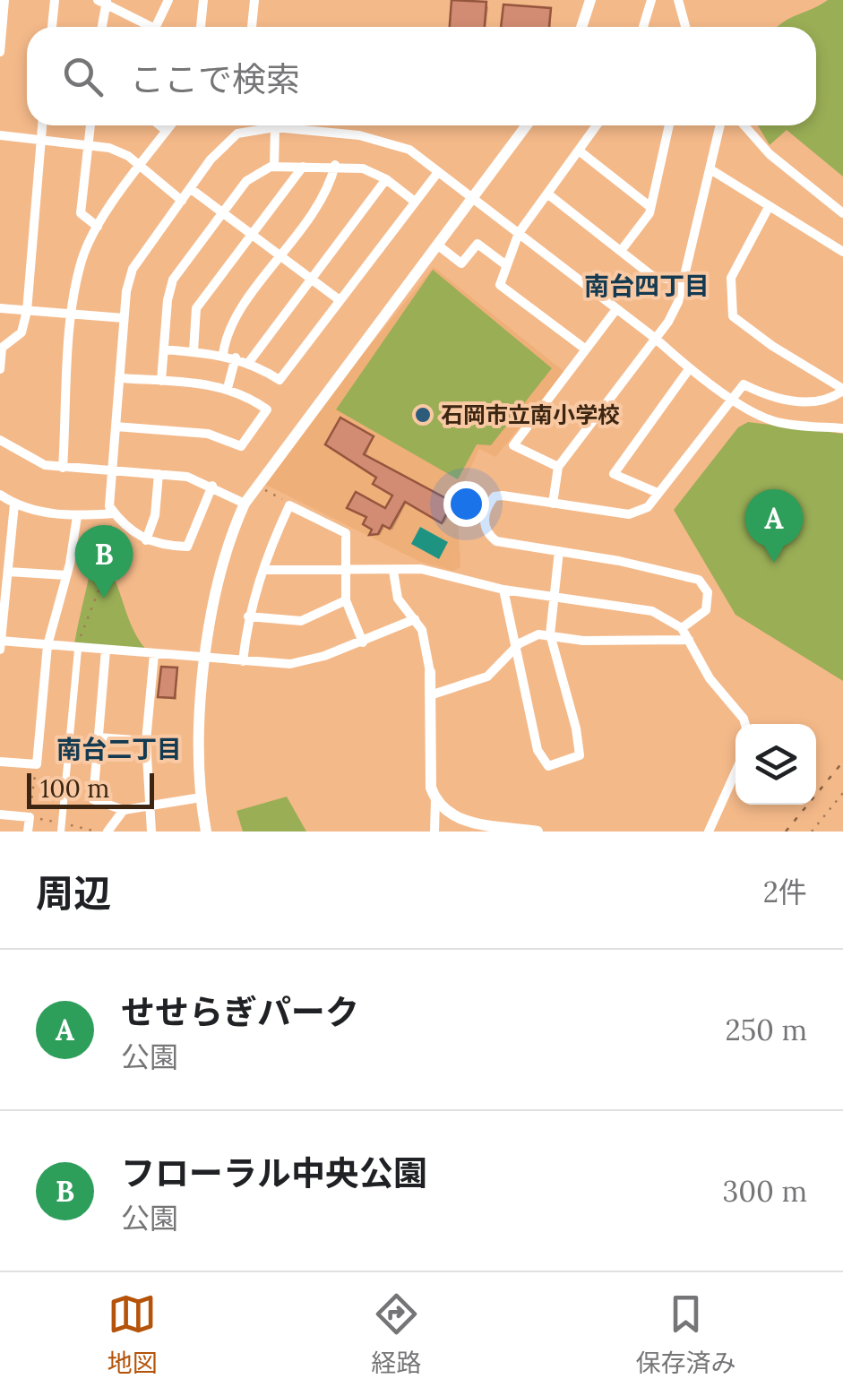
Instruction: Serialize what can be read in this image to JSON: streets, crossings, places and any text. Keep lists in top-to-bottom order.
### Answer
{
  "districts": ["南台四丁目", "南台二丁目"],
  "places": ["石岡市立南小学校"],
  "scale_bar": "100 m",
  "page": {
    "search": "ここで検索",
    "pins": ["A", "B"],
    "scale": "100 m",
    "heading": ["周辺", "2件"],
    "list": [
      {
        "mark": "A",
        "name": "せせらぎパーク",
        "note": "公園",
        "value": "250 m"
      },
      {
        "mark": "B",
        "name": "フローラル中央公園",
        "note": "公園",
        "value": "300 m"
      }
    ],
    "nav": ["地図", "経路", "保存済み"]
  }
}
